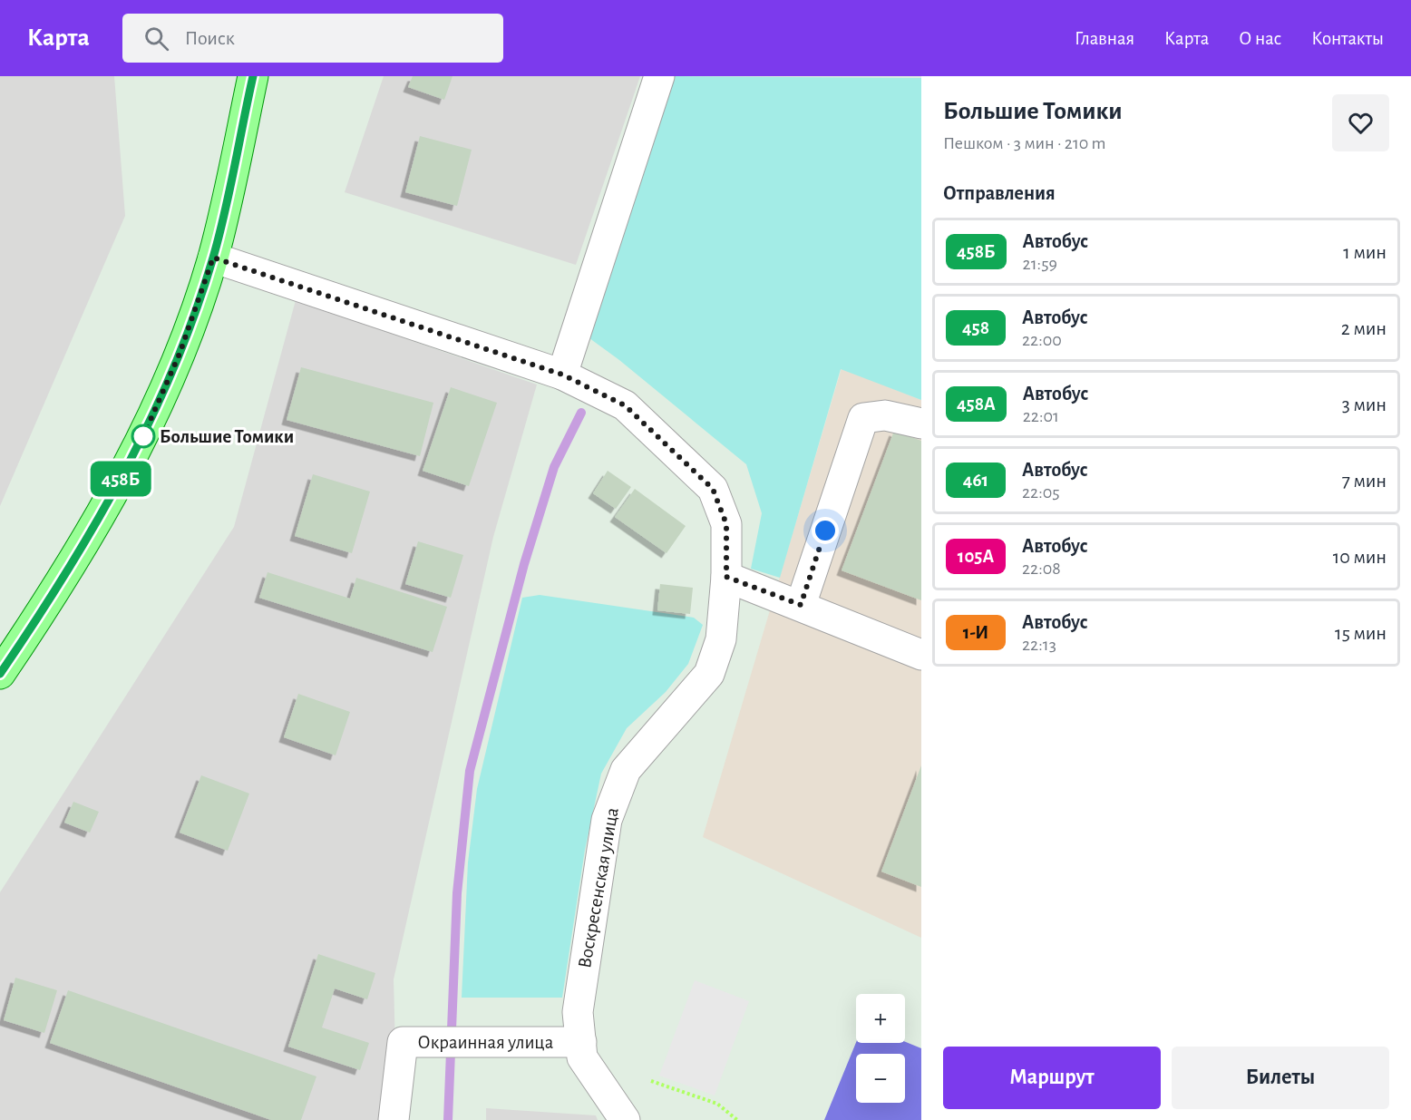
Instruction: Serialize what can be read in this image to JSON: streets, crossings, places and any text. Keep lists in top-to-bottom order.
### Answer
{
  "streets": {
    "street": ["Воскресенская улица", "Окраинная улица"]
  },
  "crossings": [
    ["Воскресенская улица", "Окраинная улица"]
  ],
  "places": ["Большие Томики"],
  "lines": ["bus line 458Б"],
  "page": {
    "header": "Карта",
    "search": "Поиск",
    "nav": [
      "Главная",
      "Карта",
      "О нас",
      "Контакты"
    ],
    "on_map": "458Б",
    "heading": [
      ["Большие Томики", "Пешком · 3 мин · 210 m"],
      "Отправления"
    ],
    "list": [
      {
        "mark": "458Б",
        "name": "Автобус",
        "note": "21:59",
        "value": "1 мин"
      },
      {
        "mark": "458",
        "name": "Автобус",
        "note": "22:00",
        "value": "2 мин"
      },
      {
        "mark": "458А",
        "name": "Автобус",
        "note": "22:01",
        "value": "3 мин"
      },
      {
        "mark": "461",
        "name": "Автобус",
        "note": "22:05",
        "value": "7 мин"
      },
      {
        "mark": "105А",
        "name": "Автобус",
        "note": "22:08",
        "value": "10 мин"
      },
      {
        "mark": "1-И",
        "name": "Автобус",
        "note": "22:13",
        "value": "15 мин"
      }
    ],
    "map_buttons": ["+", "−"],
    "buttons": ["Маршрут", "Билеты"]
  }
}
